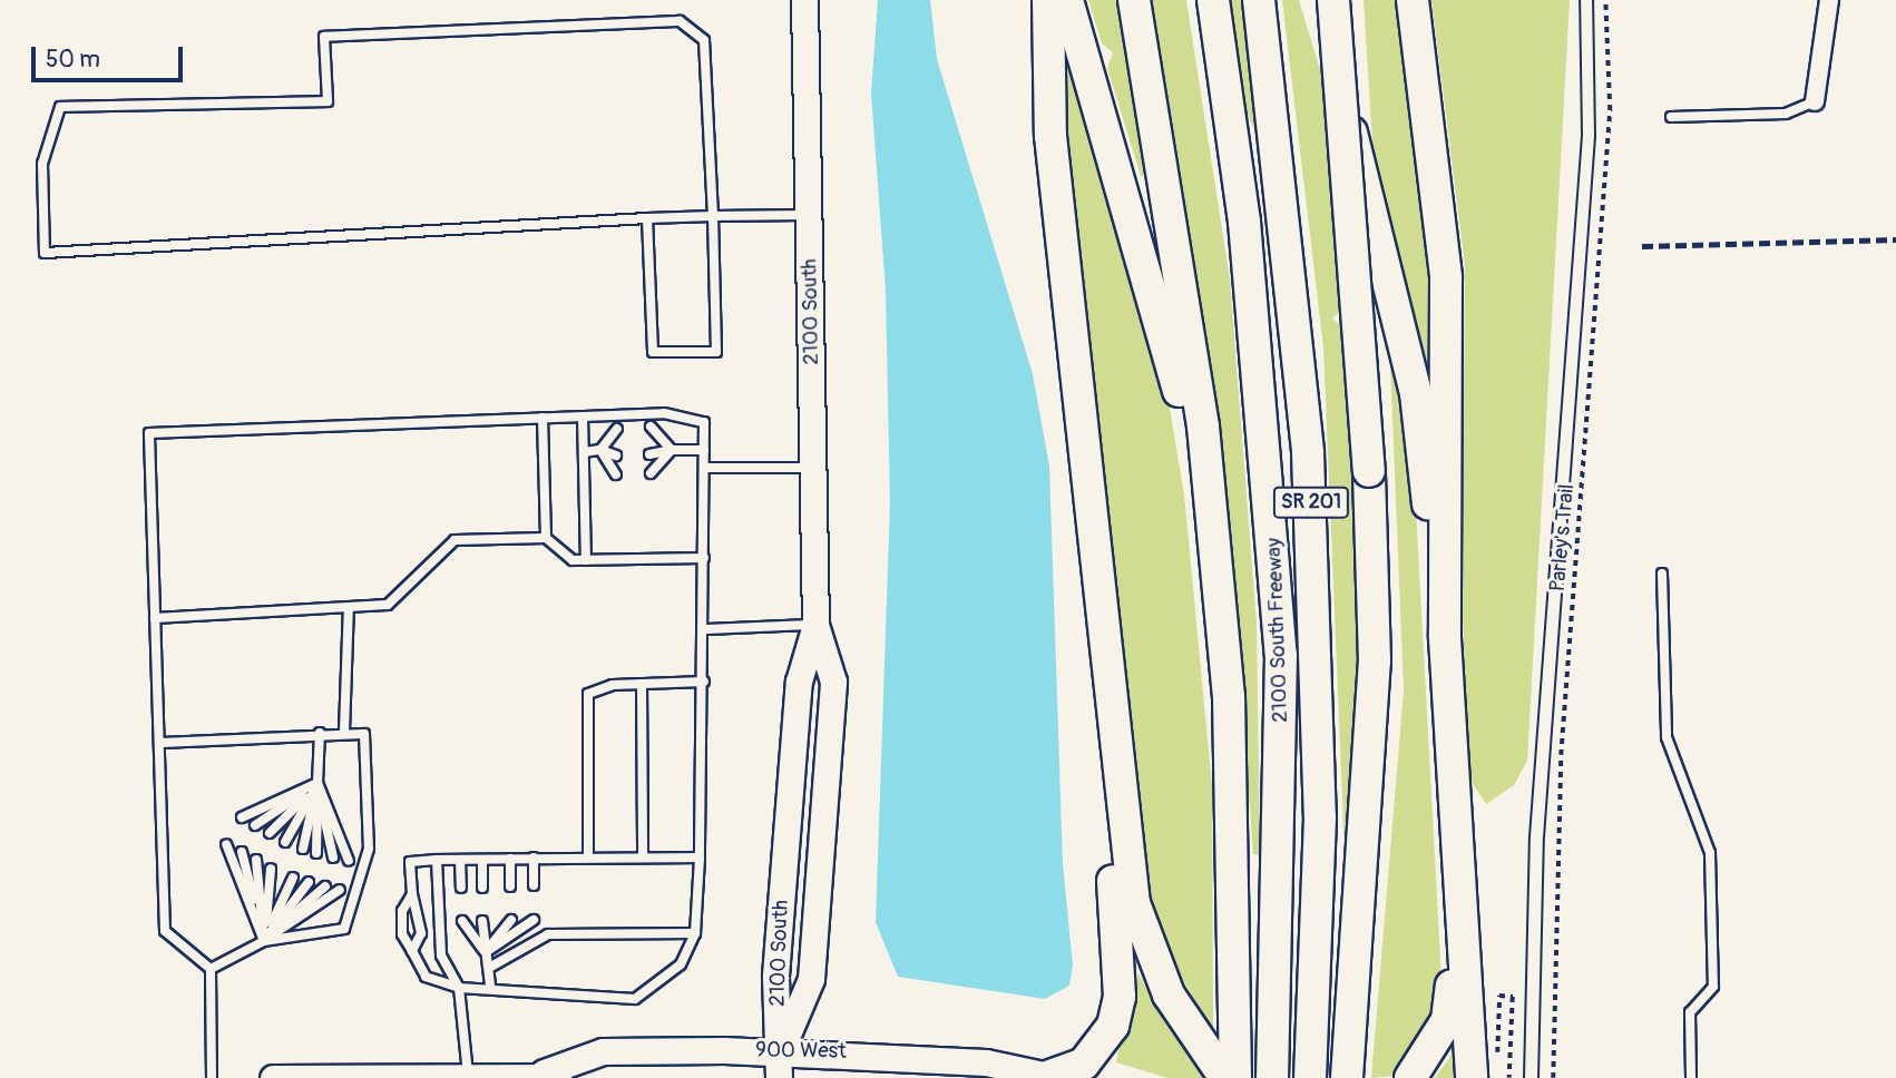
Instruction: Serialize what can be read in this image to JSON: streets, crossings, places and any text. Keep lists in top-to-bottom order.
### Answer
{
  "streets": {
    "highway": ["SR 201", "2100 South Freeway"],
    "main road": ["2100 South", "900 West"],
    "path": ["Parley's Trail"]
  },
  "crossings": [
    ["2100 South", "900 West"]
  ],
  "scale_bar": "50 m"
}
